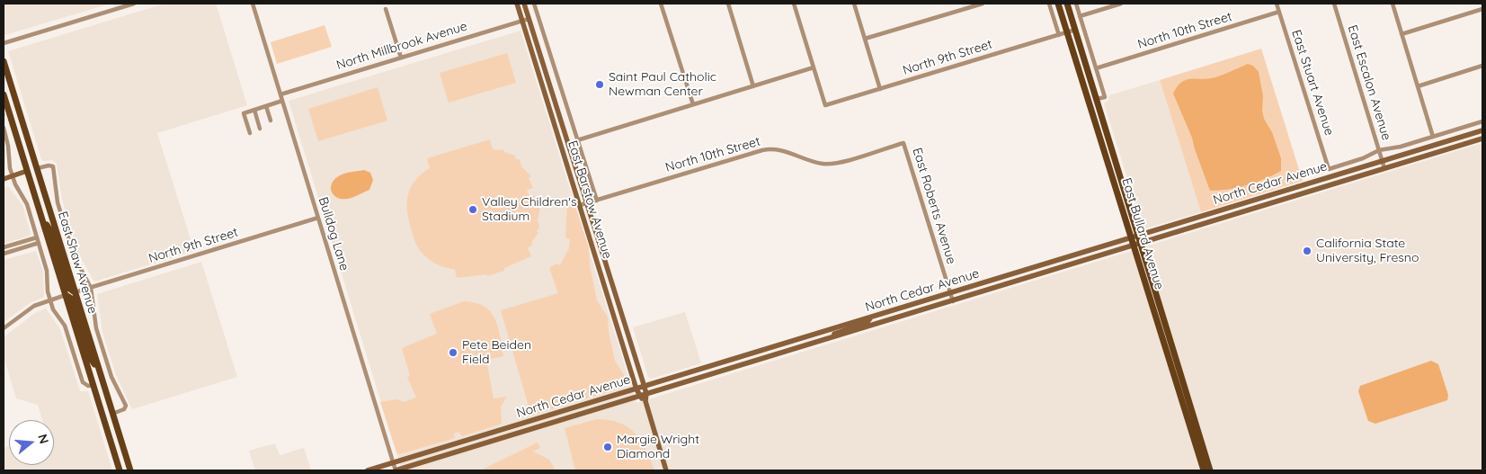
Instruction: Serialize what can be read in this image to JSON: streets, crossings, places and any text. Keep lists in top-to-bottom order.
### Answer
{
  "streets": {
    "main road": [
      "North Cedar Avenue",
      "East Barstow Avenue",
      "East Bullard Avenue",
      "East Shaw Avenue"
    ],
    "street": [
      "North 10th Street",
      "North Millbrook Avenue",
      "North 9th Street",
      "East Stuart Avenue",
      "East Escalon Avenue",
      "East Roberts Avenue",
      "Bulldog Lane"
    ]
  },
  "crossings": [
    ["North 10th Street", "East Stuart Avenue"],
    ["North 10th Street", "East Barstow Avenue"],
    ["North 10th Street", "East Roberts Avenue"],
    ["North Millbrook Avenue", "East Barstow Avenue"],
    ["North Millbrook Avenue", "Bulldog Lane"],
    ["North 9th Street", "Bulldog Lane"],
    ["North 9th Street", "East Bullard Avenue"],
    ["North 9th Street", "East Shaw Avenue"],
    ["East Stuart Avenue", "North Cedar Avenue"],
    ["East Escalon Avenue", "North Cedar Avenue"],
    ["North Cedar Avenue", "East Barstow Avenue"],
    ["North Cedar Avenue", "East Roberts Avenue"],
    ["North Cedar Avenue", "Bulldog Lane"],
    ["North Cedar Avenue", "East Bullard Avenue"]
  ],
  "places": [
    "Saint Paul Catholic Newman Center",
    "Valley Children's Stadium",
    "California State University, Fresno",
    "Pete Beiden Field",
    "Margie Wright Diamond"
  ],
  "north": "right"
}
